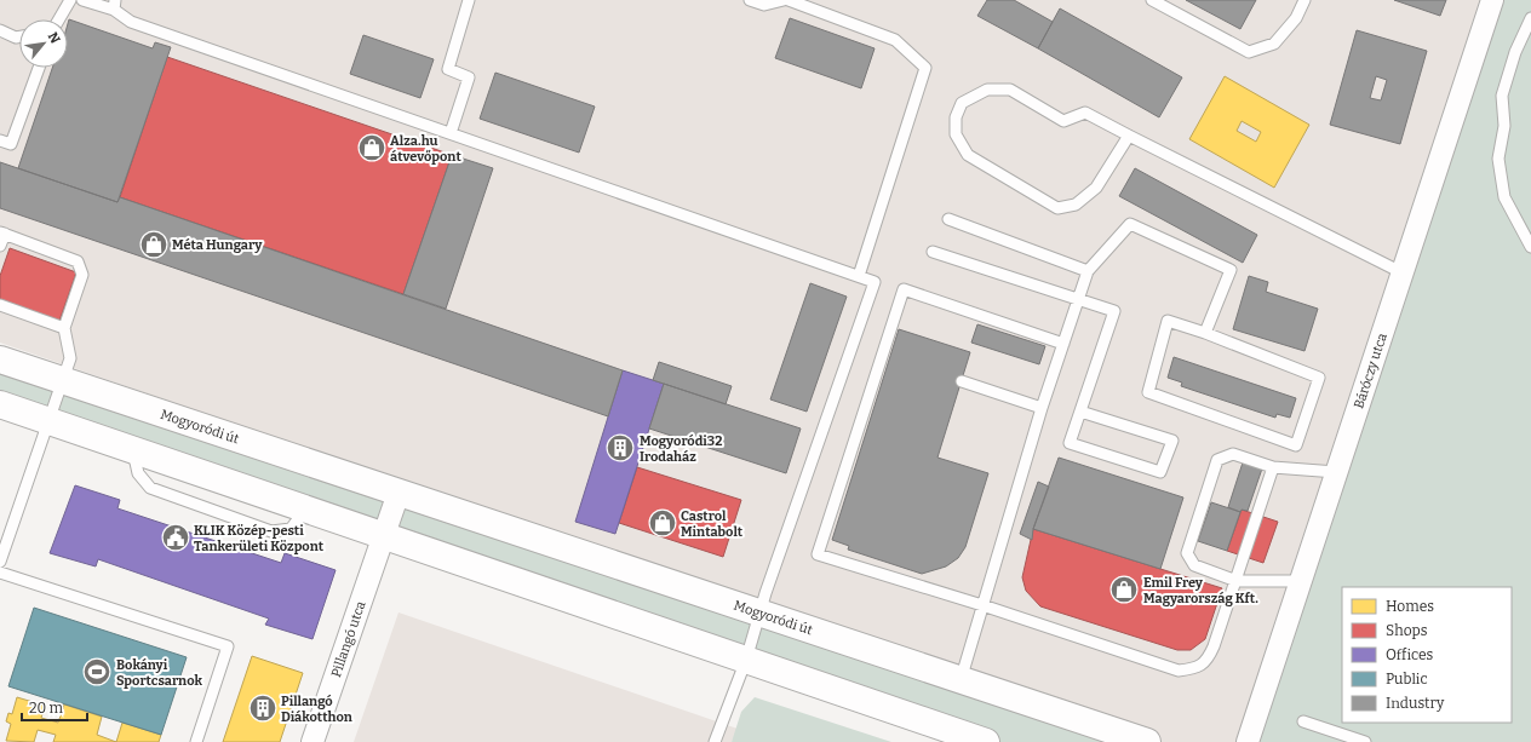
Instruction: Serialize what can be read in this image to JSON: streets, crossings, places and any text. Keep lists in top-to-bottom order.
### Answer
{
  "streets": {
    "street": ["Báróczy utca", "Mogyoródi út", "Pillangó utca"]
  },
  "places": {
    "shop": [
      "Alza.hu átvevőpont",
      "Méta Hungary",
      "Castrol Mintabolt",
      "Emil Frey Magyarország Kft."
    ],
    "building": ["Mogyoródi32 Irodaház", "Pillangó Diákotthon"],
    "public building": ["KLIK Közép-pesti Tankerületi Központ"],
    "sports": ["Bokányi Sportcsarnok"]
  },
  "legend": [
    "Homes",
    "Shops",
    "Offices",
    "Public",
    "Industry"
  ],
  "scale_bar": "20 m",
  "north": "top right"
}
